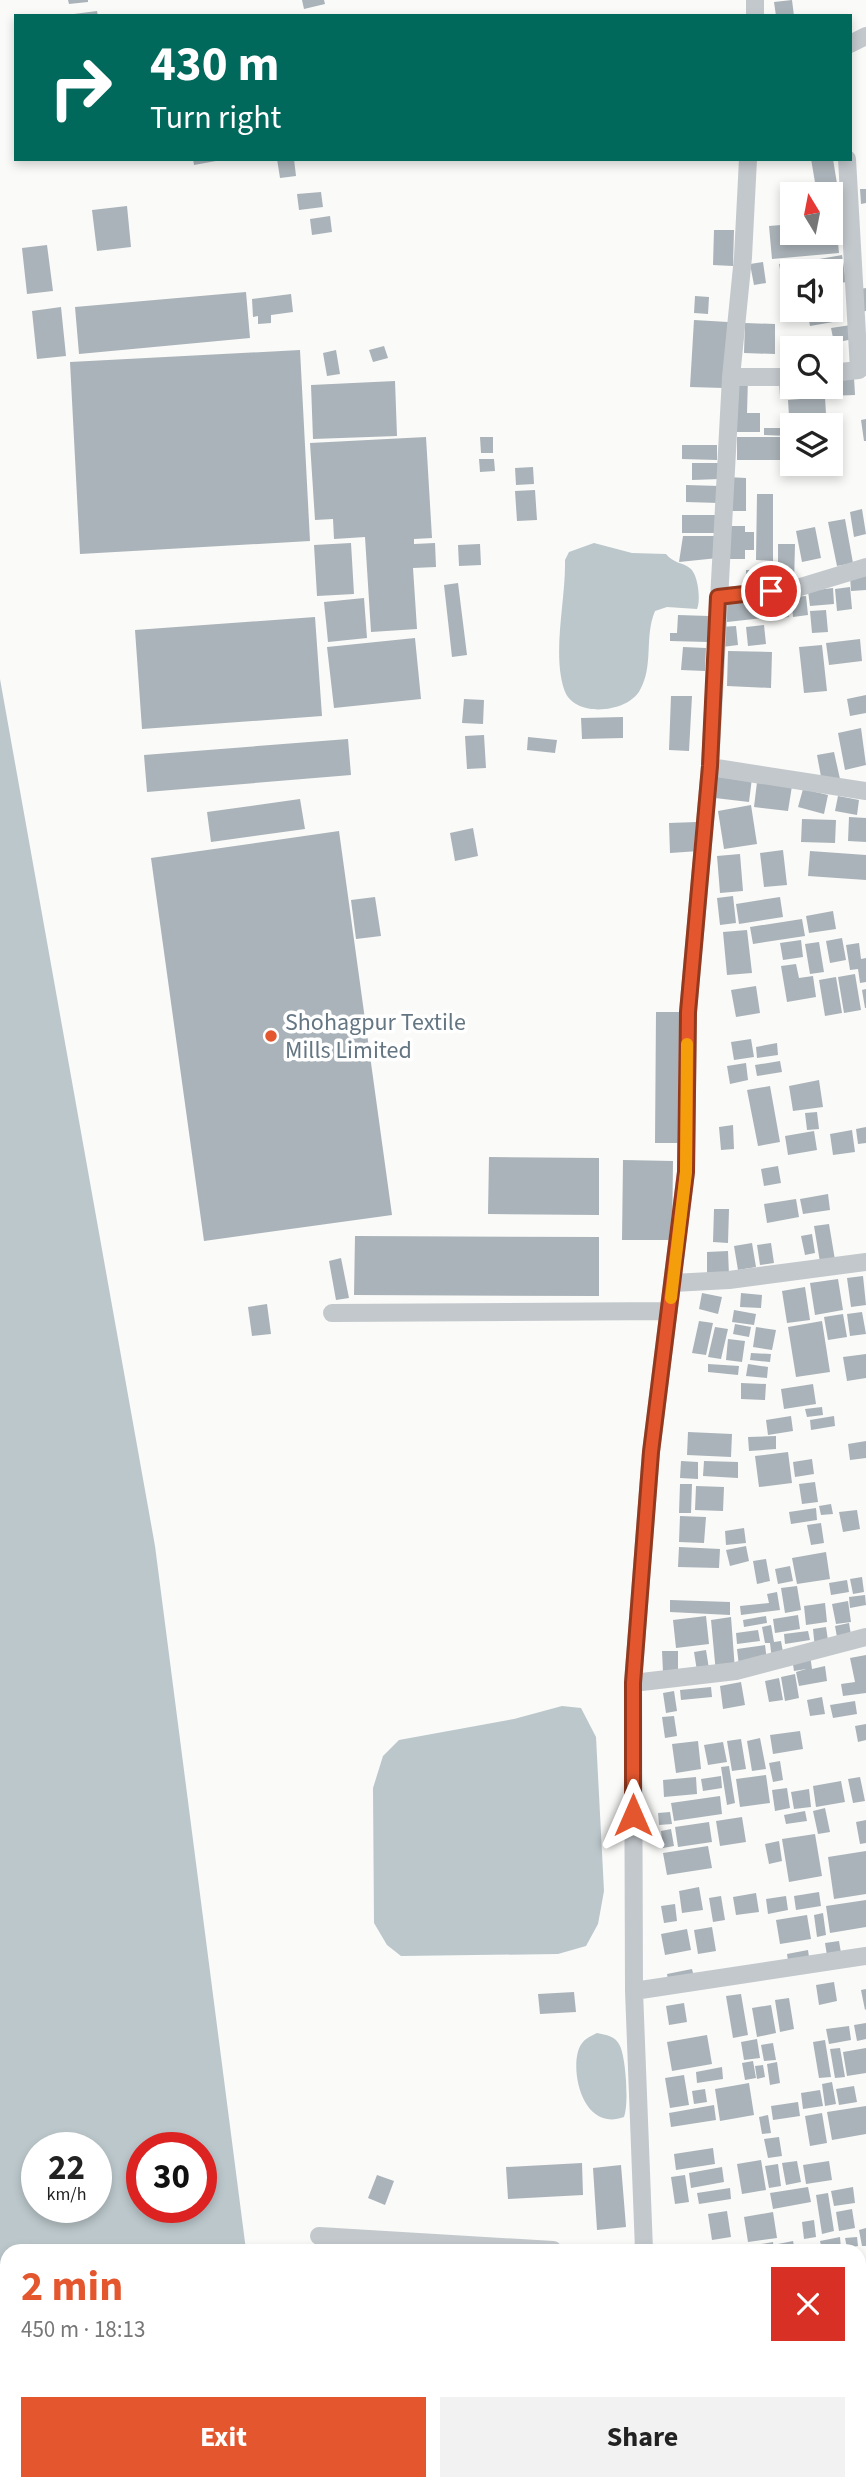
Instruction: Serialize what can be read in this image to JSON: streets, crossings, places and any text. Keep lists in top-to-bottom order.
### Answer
{
  "places": ["Shohagpur Textile Mills Limited"],
  "north": "top",
  "page": {
    "turn": ["430 m", "Turn right"],
    "speed": "22 km/h",
    "limit": "30",
    "heading": ["2 min", "450 m · 18:13"],
    "buttons": ["Exit", "Share"]
  }
}
